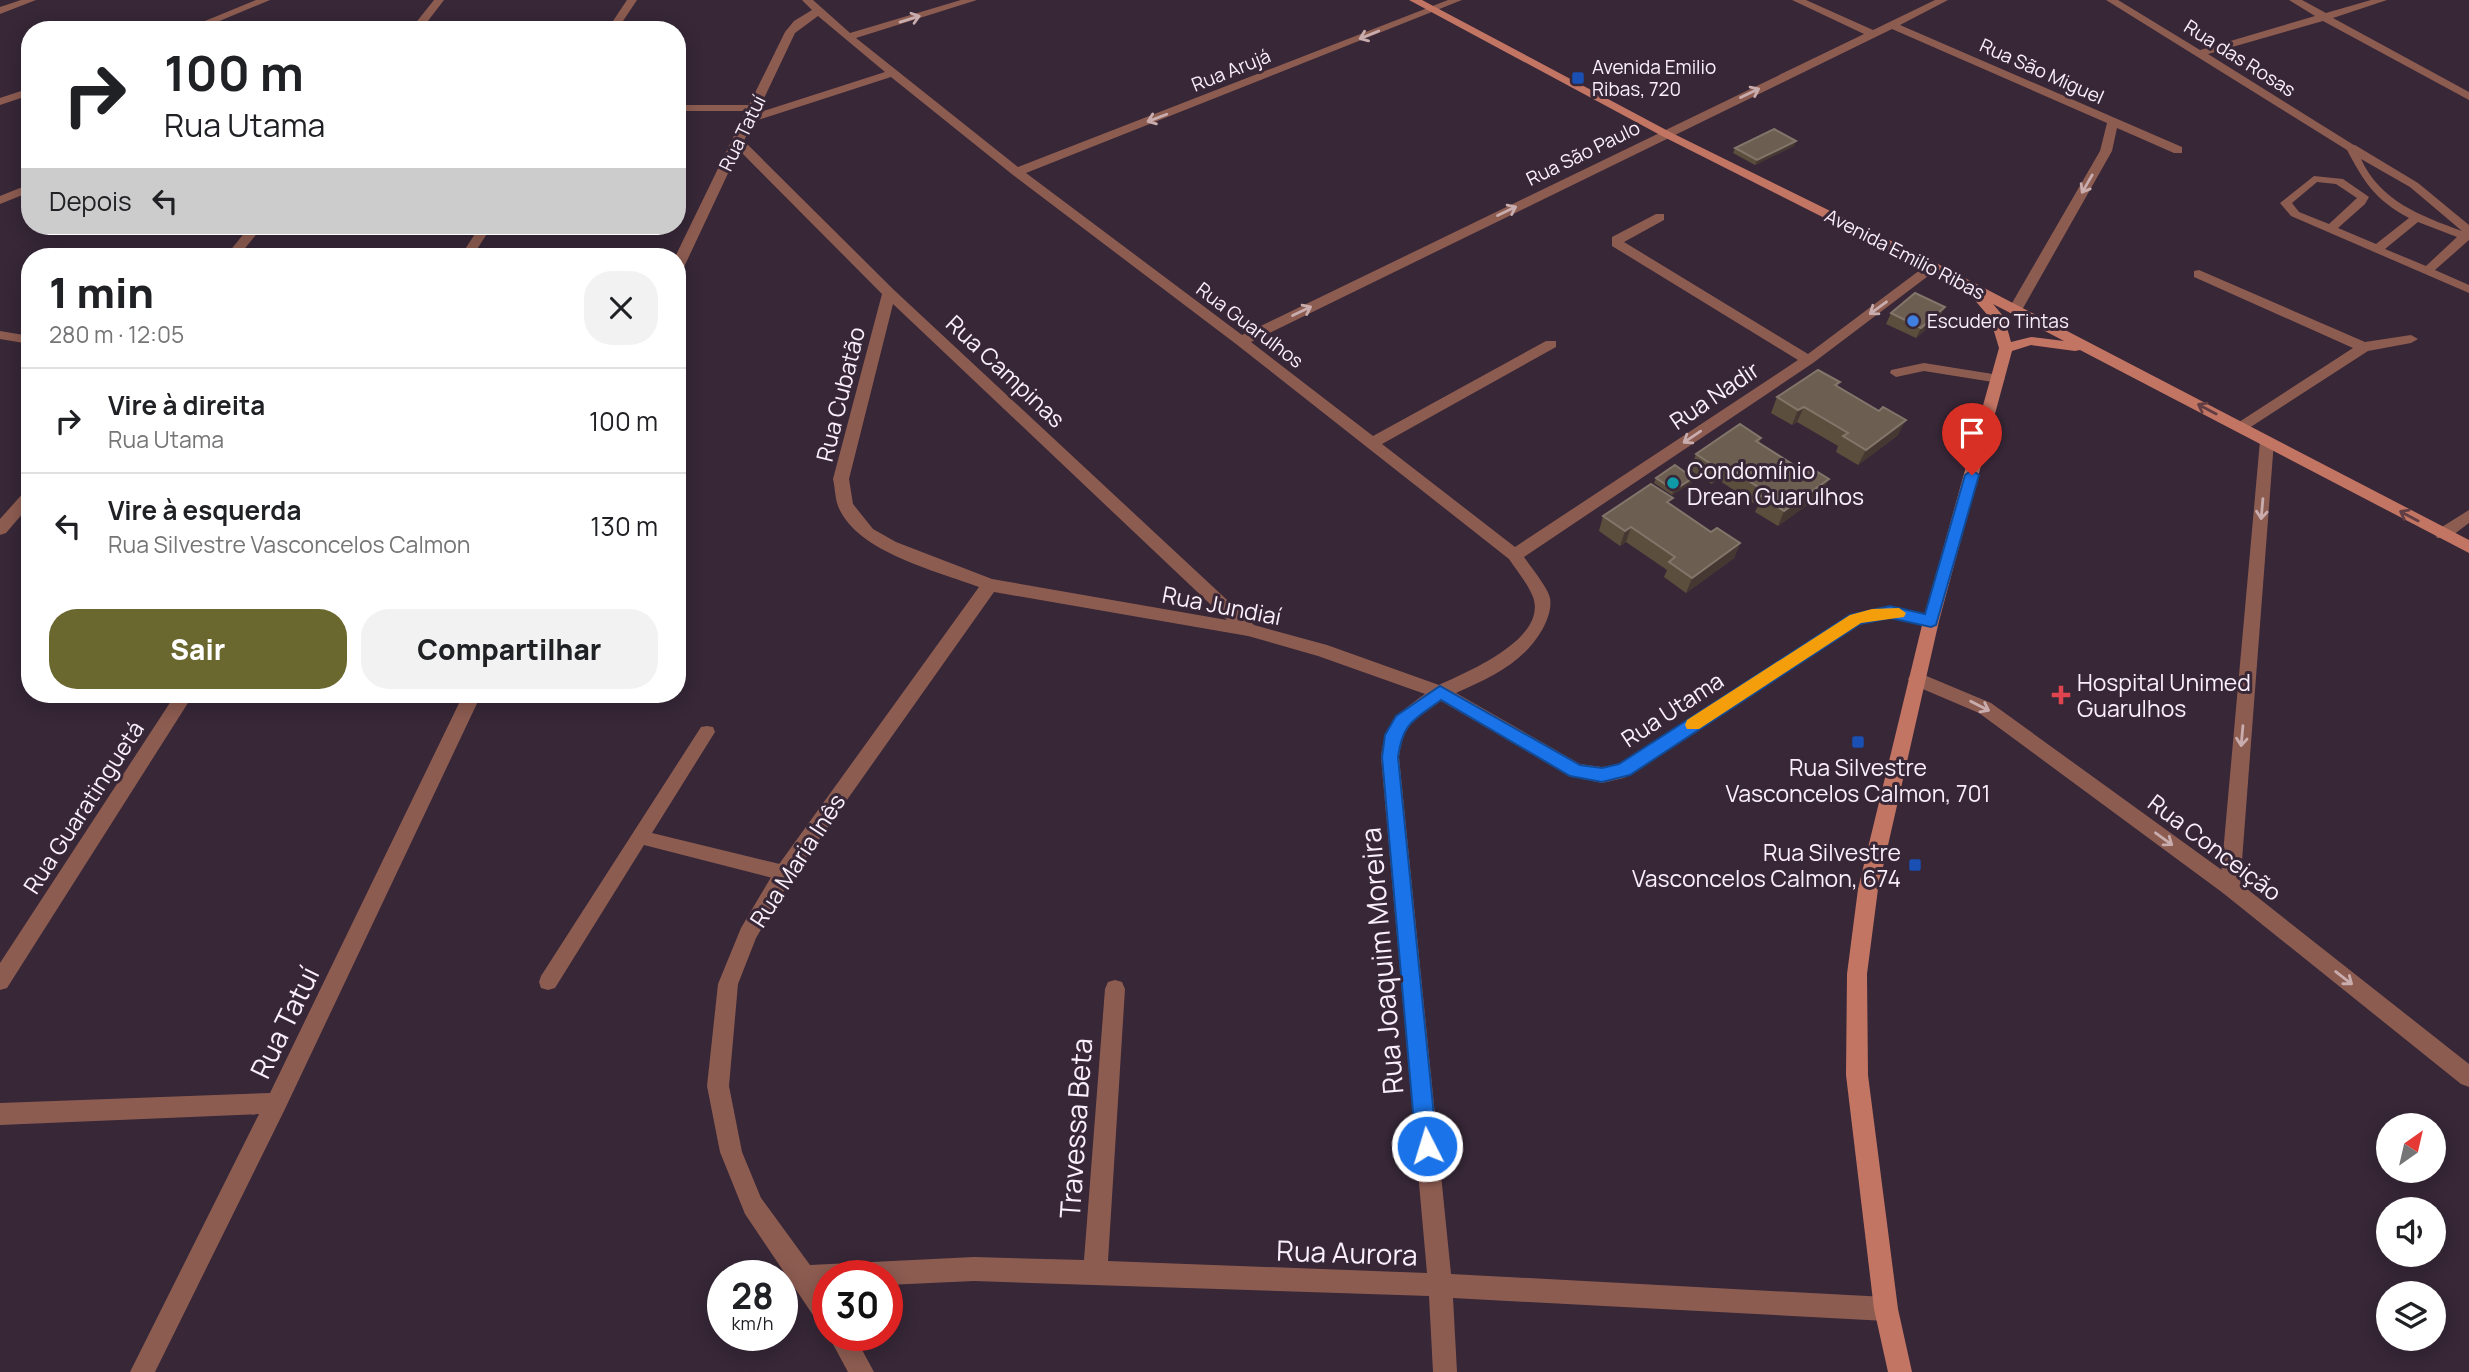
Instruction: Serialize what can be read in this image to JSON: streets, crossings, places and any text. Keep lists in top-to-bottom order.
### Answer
{
  "streets": {
    "main road": ["Avenida Emilio Ribas"],
    "street": [
      "Rua das Rosas",
      "Rua Arujá",
      "Rua São Miguel",
      "Rua Tatuí",
      "Rua São Paulo",
      "Rua Guarulhos",
      "Rua Campinas",
      "Rua Cubatão",
      "Rua Nadir",
      "Rua Jundiaí",
      "Rua Utama",
      "Rua Guaratinguetá",
      "Rua Conceição",
      "Rua Maria Inês",
      "Rua Joaquim Moreira",
      "Travessa Beta",
      "Rua Aurora"
    ]
  },
  "crossings": [
    ["Rua Arujá", "Avenida Emilio Ribas"],
    ["Rua Arujá", "Rua Guarulhos"],
    ["Rua São Miguel", "Rua São Paulo"],
    ["Rua Tatuí", "Rua Guarulhos"],
    ["Rua Tatuí", "Rua Campinas"],
    ["Rua São Paulo", "Avenida Emilio Ribas"],
    ["Rua São Paulo", "Rua Guarulhos"],
    ["Avenida Emilio Ribas", "Rua Nadir"],
    ["Rua Guarulhos", "Rua Nadir"],
    ["Rua Guarulhos", "Rua Jundiaí"],
    ["Rua Guarulhos", "Rua Utama"],
    ["Rua Guarulhos", "Rua Joaquim Moreira"],
    ["Rua Campinas", "Rua Cubatão"],
    ["Rua Campinas", "Rua Jundiaí"],
    ["Rua Cubatão", "Rua Jundiaí"],
    ["Rua Cubatão", "Rua Maria Inês"],
    ["Rua Jundiaí", "Rua Utama"],
    ["Rua Jundiaí", "Rua Maria Inês"],
    ["Rua Jundiaí", "Rua Joaquim Moreira"],
    ["Rua Utama", "Rua Joaquim Moreira"],
    ["Rua Maria Inês", "Rua Aurora"],
    ["Rua Joaquim Moreira", "Rua Aurora"],
    ["Travessa Beta", "Rua Aurora"]
  ],
  "one_way": [
    "Rua Arujá",
    "Rua São Paulo",
    "Rua Nadir",
    "Rua Conceição"
  ],
  "places": {
    "transit": ["Avenida Emilio Ribas, 720", "Rua Silvestre Vasconcelos Calmon, 701", "Rua Silvestre Vasconcelos Calmon, 674"],
    "other": ["Escudero Tintas", "Condomínio Drean Guarulhos"],
    "health": ["Hospital Unimed Guarulhos"]
  },
  "north": "top right",
  "page": {
    "turn": ["100 m", "Rua Utama"],
    "then": "Depois",
    "heading": ["1 min", "280 m · 12:05"],
    "list": [
      {
        "name": "Vire à direita",
        "note": "Rua Utama",
        "value": "100 m"
      },
      {
        "name": "Vire à esquerda",
        "note": "Rua Silvestre Vasconcelos Calmon",
        "value": "130 m"
      }
    ],
    "buttons": ["Sair", "Compartilhar"],
    "speed": "28 km/h",
    "limit": "30"
  }
}
